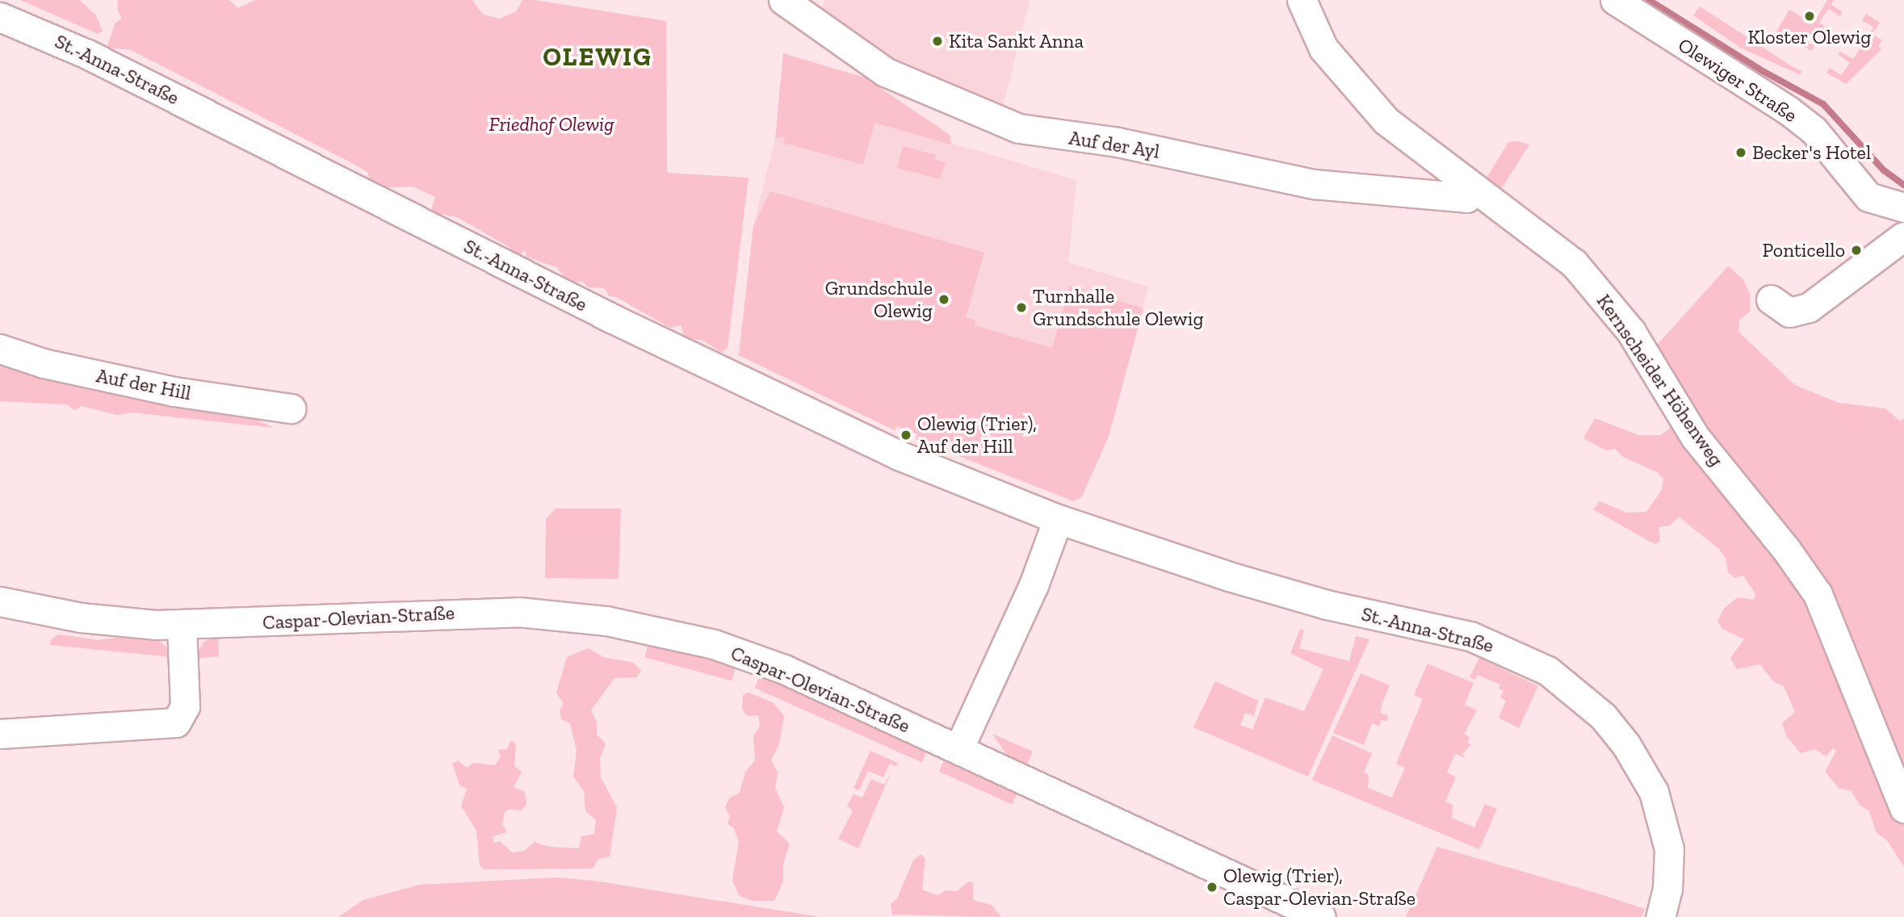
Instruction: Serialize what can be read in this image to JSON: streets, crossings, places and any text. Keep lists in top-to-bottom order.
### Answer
{
  "streets": {
    "street": [
      "St.-Anna-Straße",
      "Olewiger Straße",
      "Auf der Ayl",
      "Kernscheider Höhenweg",
      "Auf der Hill",
      "Caspar-Olevian-Straße"
    ]
  },
  "crossings": [
    ["Auf der Ayl", "Kernscheider Höhenweg"]
  ],
  "districts": ["OLEWIG"],
  "parks": ["Friedhof Olewig"],
  "places": [
    "Kloster Olewig",
    "Kita Sankt Anna",
    "Becker's Hotel",
    "Ponticello",
    "Grundschule Olewig",
    "Turnhalle Grundschule Olewig",
    "Olewig (Trier), Auf der Hill",
    "Olewig (Trier), Caspar-Olevian-Straße"
  ]
}
